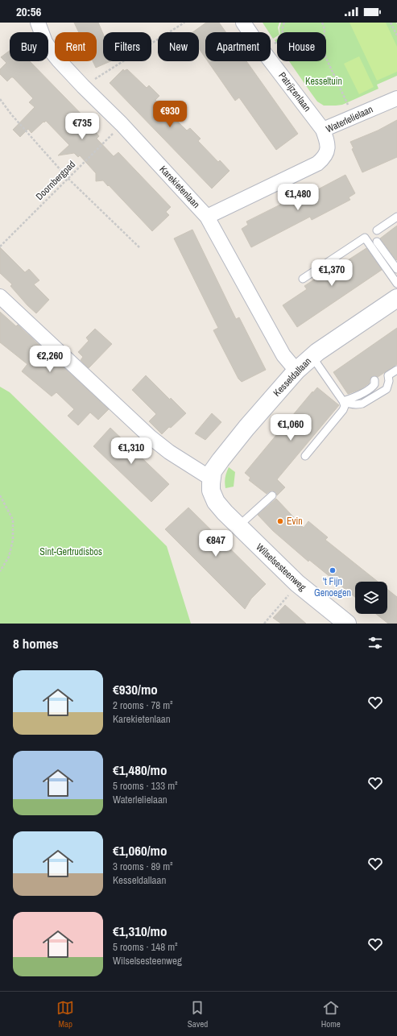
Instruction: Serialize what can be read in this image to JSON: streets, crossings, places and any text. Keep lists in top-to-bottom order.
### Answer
{
  "streets": {
    "street": [
      "Patrijzenlaan",
      "Waterlelielaan",
      "Karekietenlaan",
      "Kesseldallaan",
      "Wilselsesteenweg"
    ],
    "path": ["Doornbergpad"]
  },
  "crossings": [
    ["Patrijzenlaan", "Waterlelielaan"],
    ["Waterlelielaan", "Karekietenlaan"],
    ["Doornbergpad", "Karekietenlaan"],
    ["Karekietenlaan", "Kesseldallaan"],
    ["Kesseldallaan", "Wilselsesteenweg"]
  ],
  "parks": ["Kesseltuin", "Sint-Gertrudisbos"],
  "places": ["Evin", "'t Fijn Genoegen"],
  "page": {
    "status": "20:56",
    "chip": [
      "Buy",
      "Rent",
      "Filters",
      "New",
      "Apartment",
      "House"
    ],
    "price": [
      "€930",
      "€735",
      "€1,480",
      "€1,370",
      "€2,260",
      "€1,060",
      "€1,310",
      "€847"
    ],
    "heading": "8 homes",
    "list": [
      {
        "name": "€930/mo",
        "note": "2 rooms · 78 m² · Karekietenlaan"
      },
      {
        "name": "€1,480/mo",
        "note": "5 rooms · 133 m² · Waterlelielaan"
      },
      {
        "name": "€1,060/mo",
        "note": "3 rooms · 89 m² · Kesseldallaan"
      },
      {
        "name": "€1,310/mo",
        "note": "5 rooms · 148 m² · Wilselsesteenweg"
      }
    ],
    "tabs": ["Map", "Saved", "Home"]
  }
}
